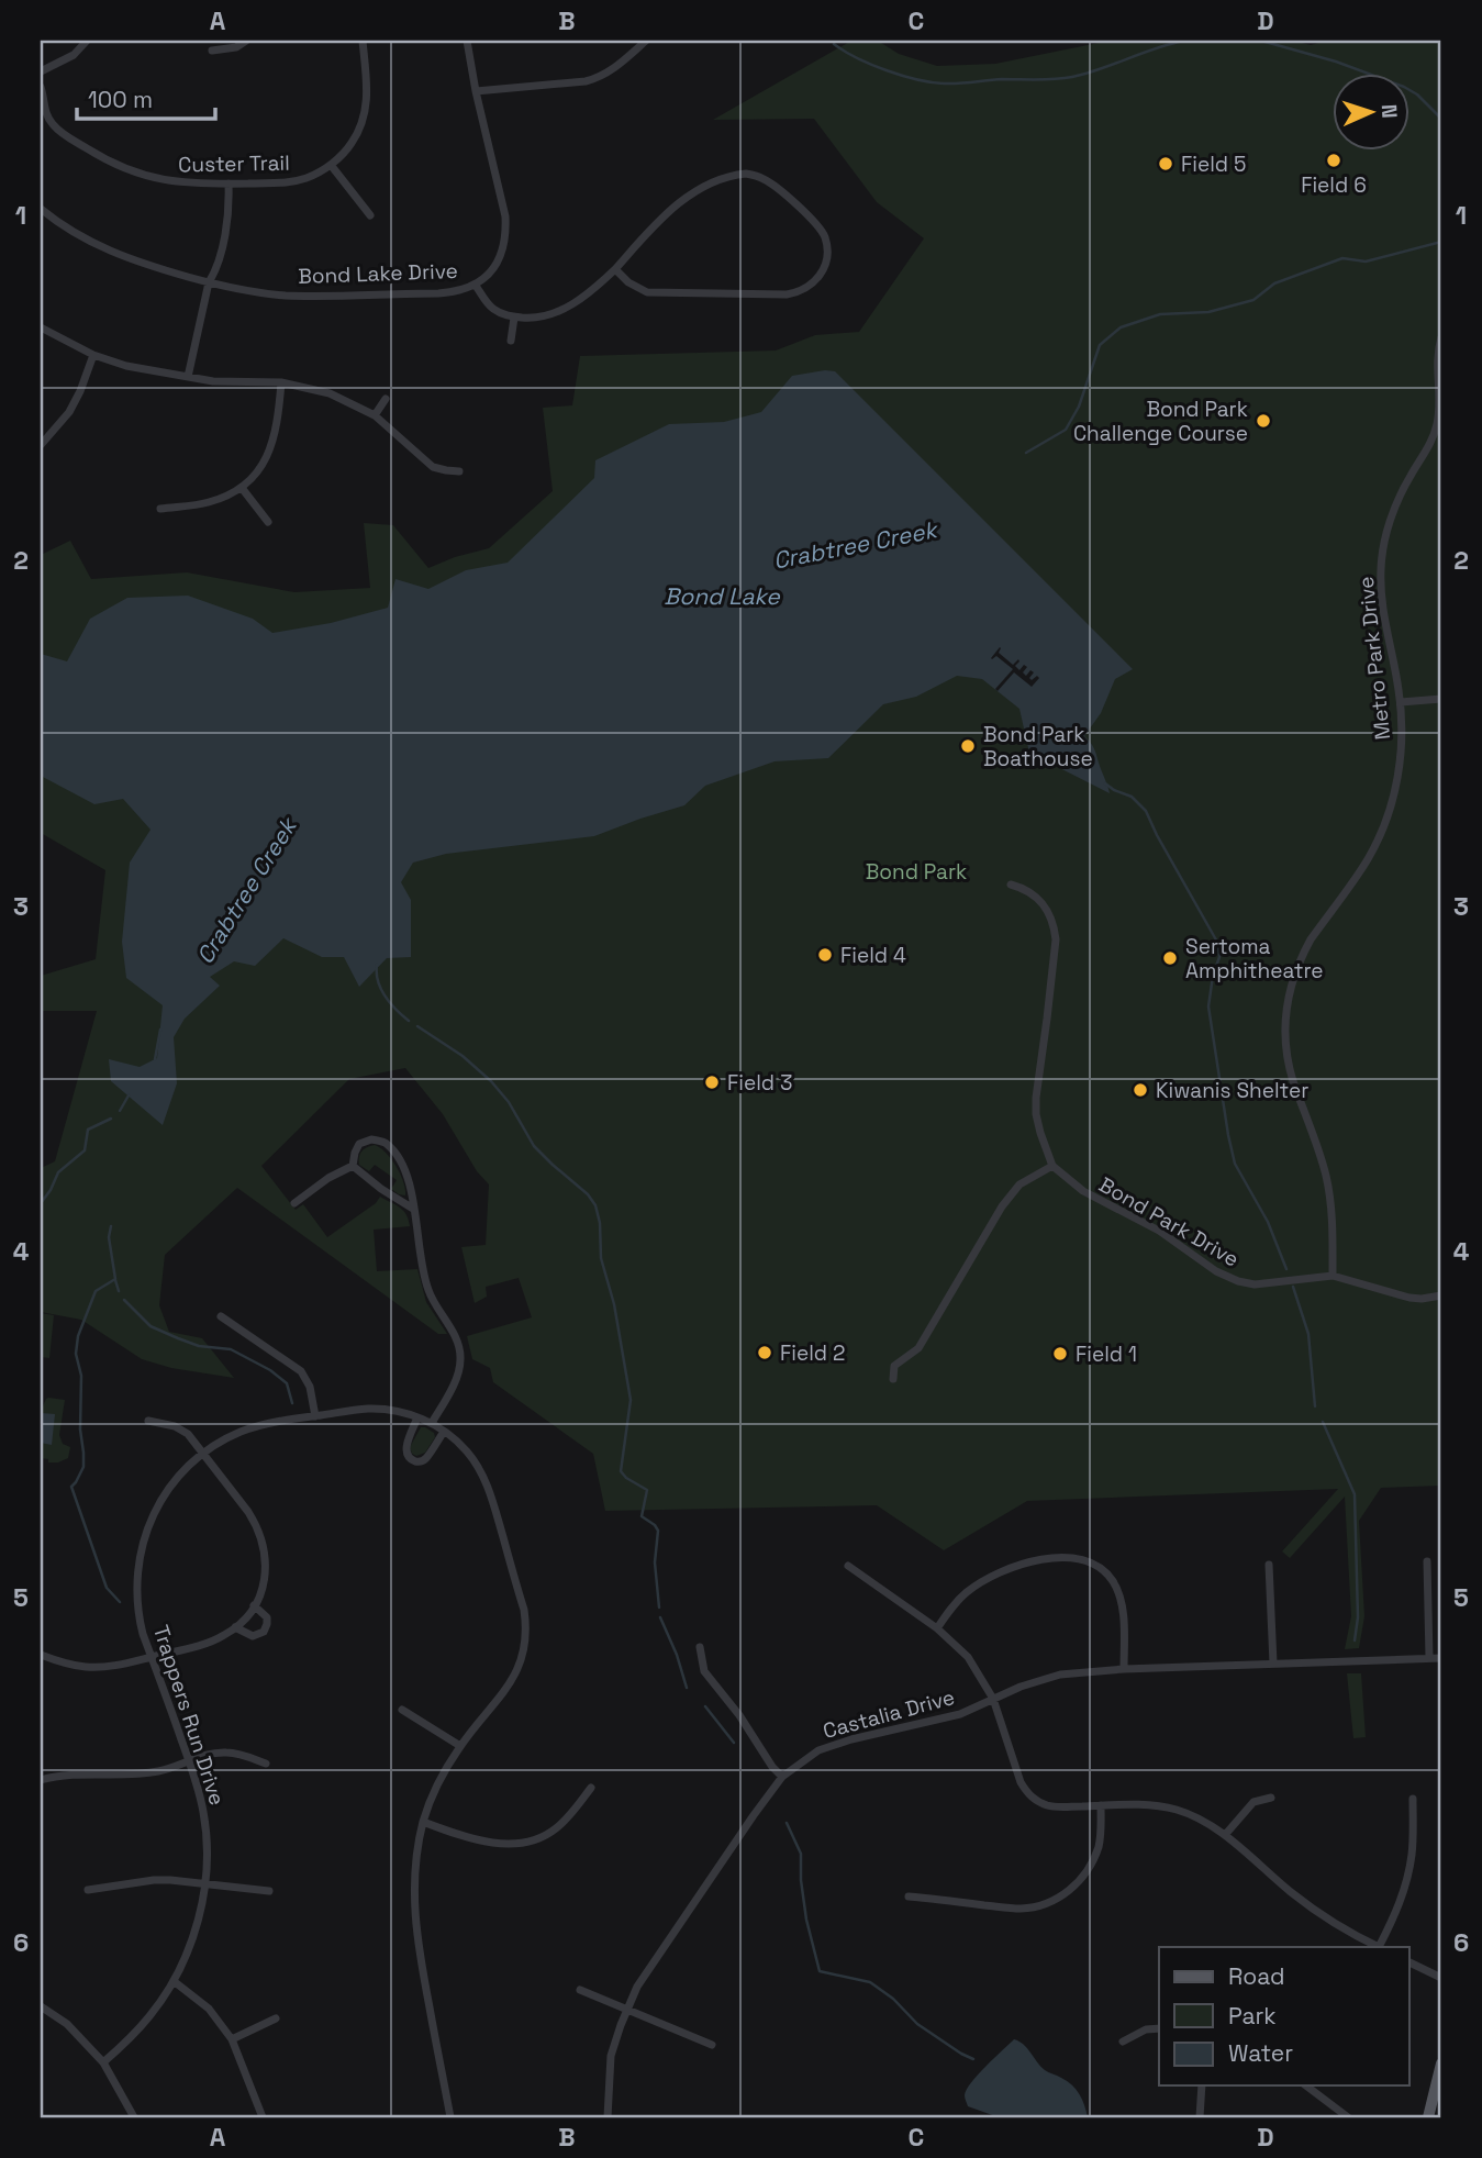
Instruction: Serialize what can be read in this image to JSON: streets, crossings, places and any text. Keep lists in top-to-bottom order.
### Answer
{
  "streets": {
    "street": [
      "Custer Trail",
      "Bond Lake Drive",
      "Metro Park Drive",
      "Bond Park Drive",
      "Castalia Drive",
      "Trappers Run Drive"
    ]
  },
  "crossings": [
    ["Metro Park Drive", "Bond Park Drive"]
  ],
  "water": ["Crabtree Creek", "Bond Lake"],
  "parks": ["Bond Park"],
  "places": [
    "Field 6",
    "Field 5",
    "Bond Park Challenge Course",
    "Bond Park Boathouse",
    "Field 4",
    "Sertoma Amphitheatre",
    "Field 3",
    "Kiwanis Shelter",
    "Field 2",
    "Field 1"
  ],
  "legend": ["Road", "Park", "Water"],
  "scale_bar": "100 m",
  "north": "right",
  "grid": {
    "columns": [
      "A",
      "B",
      "C",
      "D"
    ],
    "rows": [
      "1",
      "2",
      "3",
      "4",
      "5",
      "6"
    ]
  }
}
